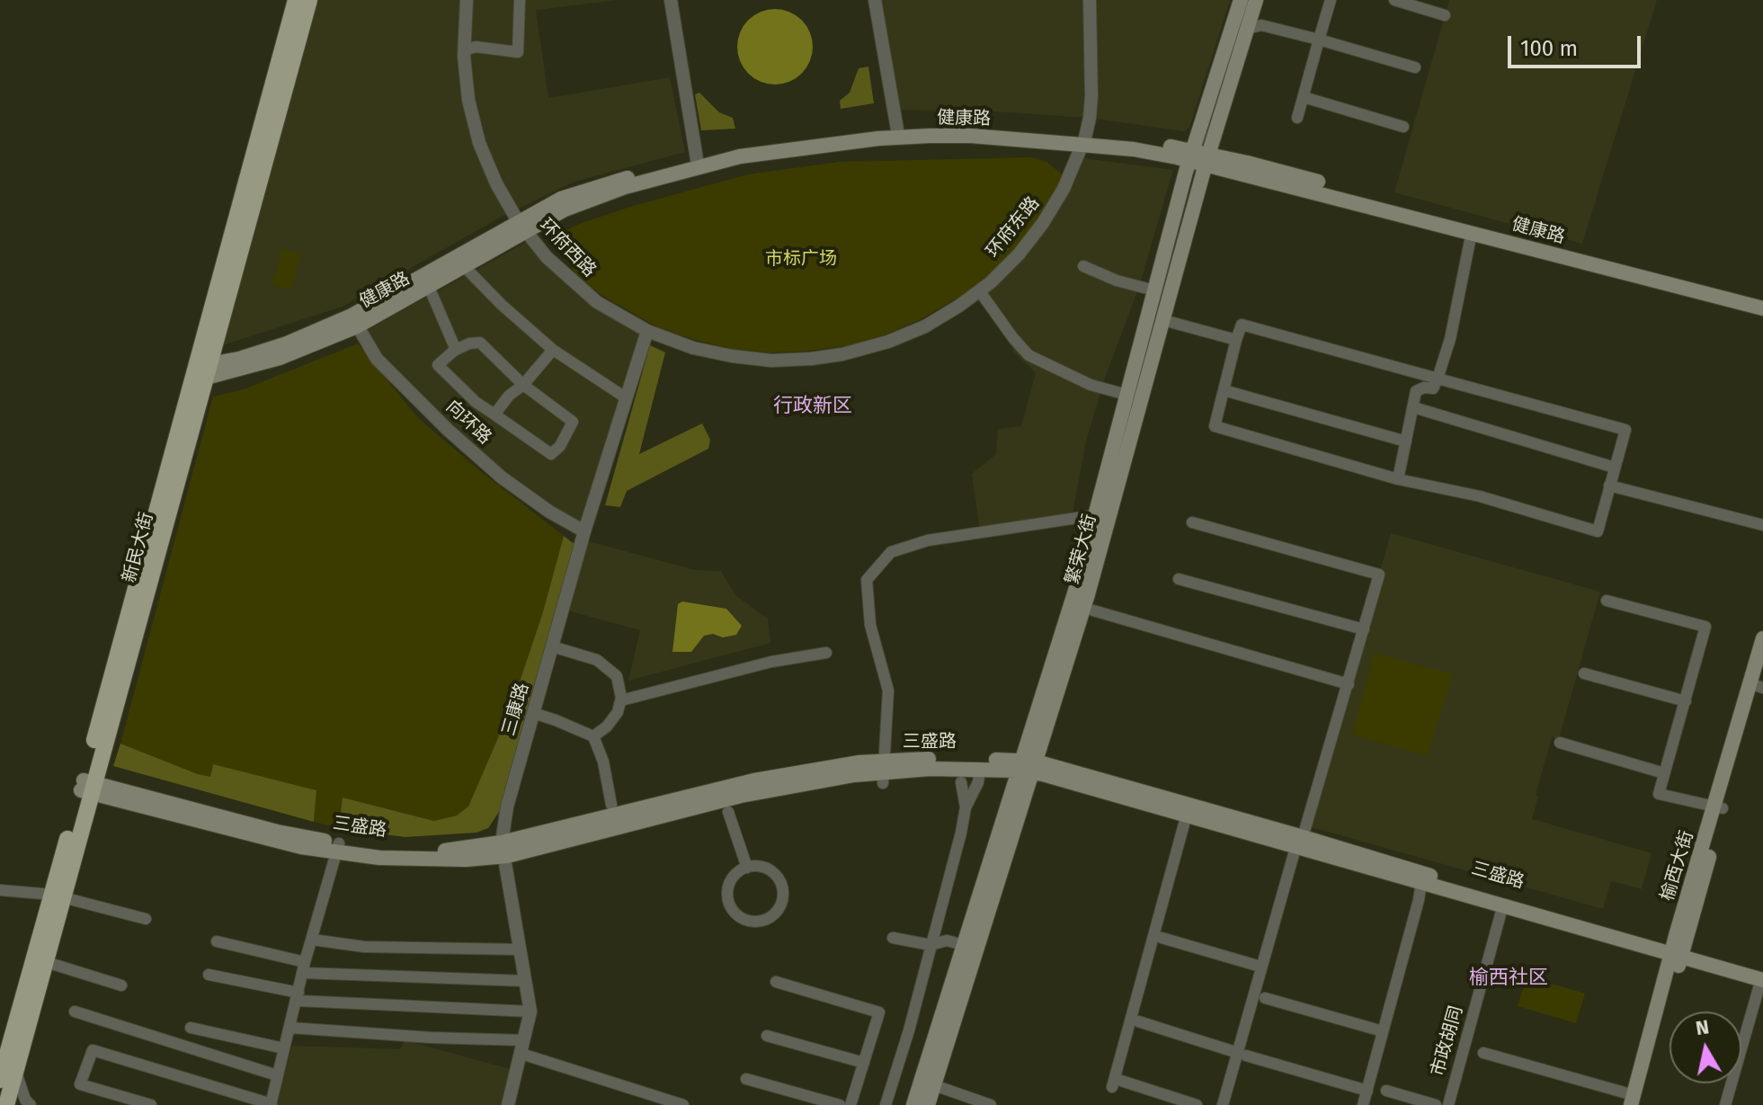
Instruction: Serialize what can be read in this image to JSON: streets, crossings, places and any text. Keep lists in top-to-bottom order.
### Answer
{
  "streets": {
    "main road": [
      "健康路",
      "新民大街",
      "繁荣大街",
      "三盛路",
      "榆西大街"
    ],
    "street": [
      "环府东路",
      "环府西路",
      "向环路",
      "三康路",
      "市政胡同"
    ]
  },
  "crossings": [
    ["健康路", "环府东路"],
    ["健康路", "环府西路"],
    ["健康路", "向环路"],
    ["健康路", "新民大街"],
    ["健康路", "繁荣大街"],
    ["环府东路", "环府西路"],
    ["环府西路", "三康路"],
    ["向环路", "三康路"],
    ["新民大街", "三盛路"],
    ["繁荣大街", "三盛路"],
    ["三康路", "三盛路"],
    ["三盛路", "榆西大街"],
    ["三盛路", "市政胡同"]
  ],
  "districts": ["行政新区", "榆西社区"],
  "parks": ["市标广场"],
  "scale_bar": "100 m",
  "north": "top"
}
